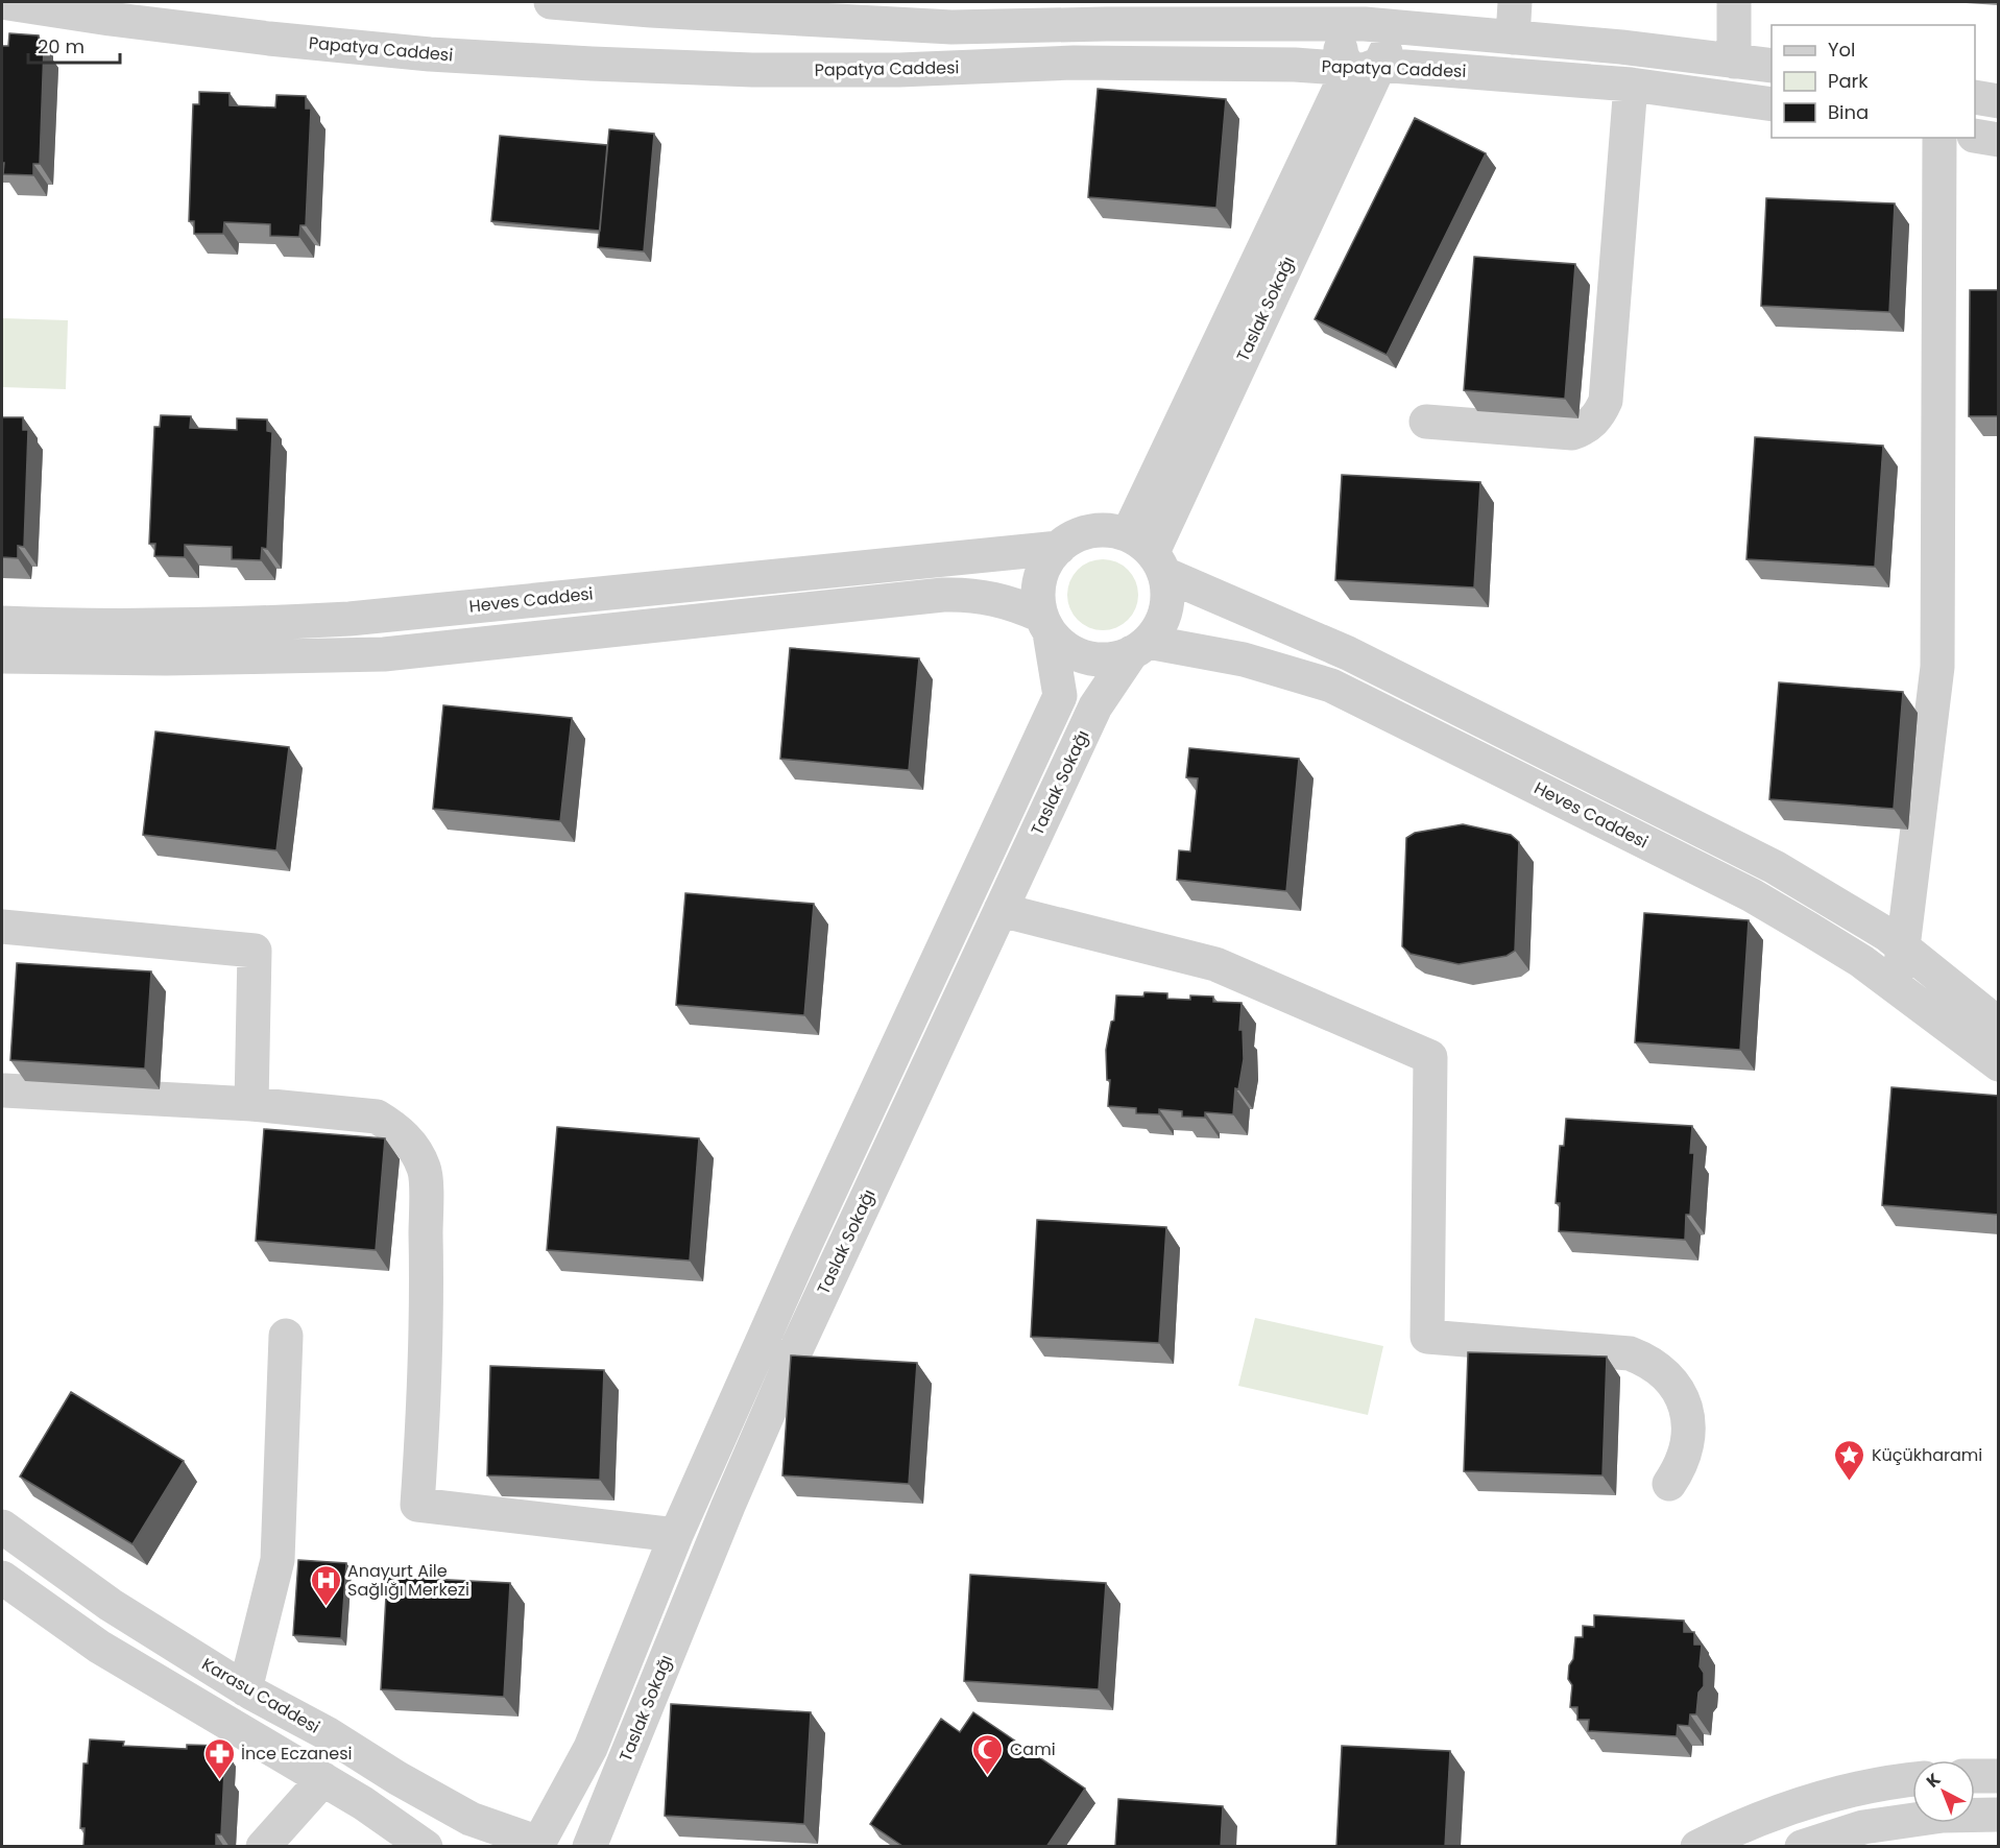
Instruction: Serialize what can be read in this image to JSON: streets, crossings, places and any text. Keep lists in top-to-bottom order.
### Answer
{
  "streets": {
    "street": [
      "Papatya Caddesi",
      "Taslak Sokağı",
      "Heves Caddesi",
      "Karasu Caddesi"
    ]
  },
  "crossings": [
    ["Papatya Caddesi", "Taslak Sokağı"],
    ["Taslak Sokağı", "Heves Caddesi"],
    ["Taslak Sokağı", "Karasu Caddesi"]
  ],
  "places": {
    "place": ["Küçükharami"],
    "hospital": ["Anayurt Aile Sağlığı Merkezi"],
    "mosque": ["Cami"],
    "pharmacy": ["İnce Eczanesi"]
  },
  "legend": ["Yol", "Park", "Bina"],
  "scale_bar": "20 m",
  "north": "top left"
}
